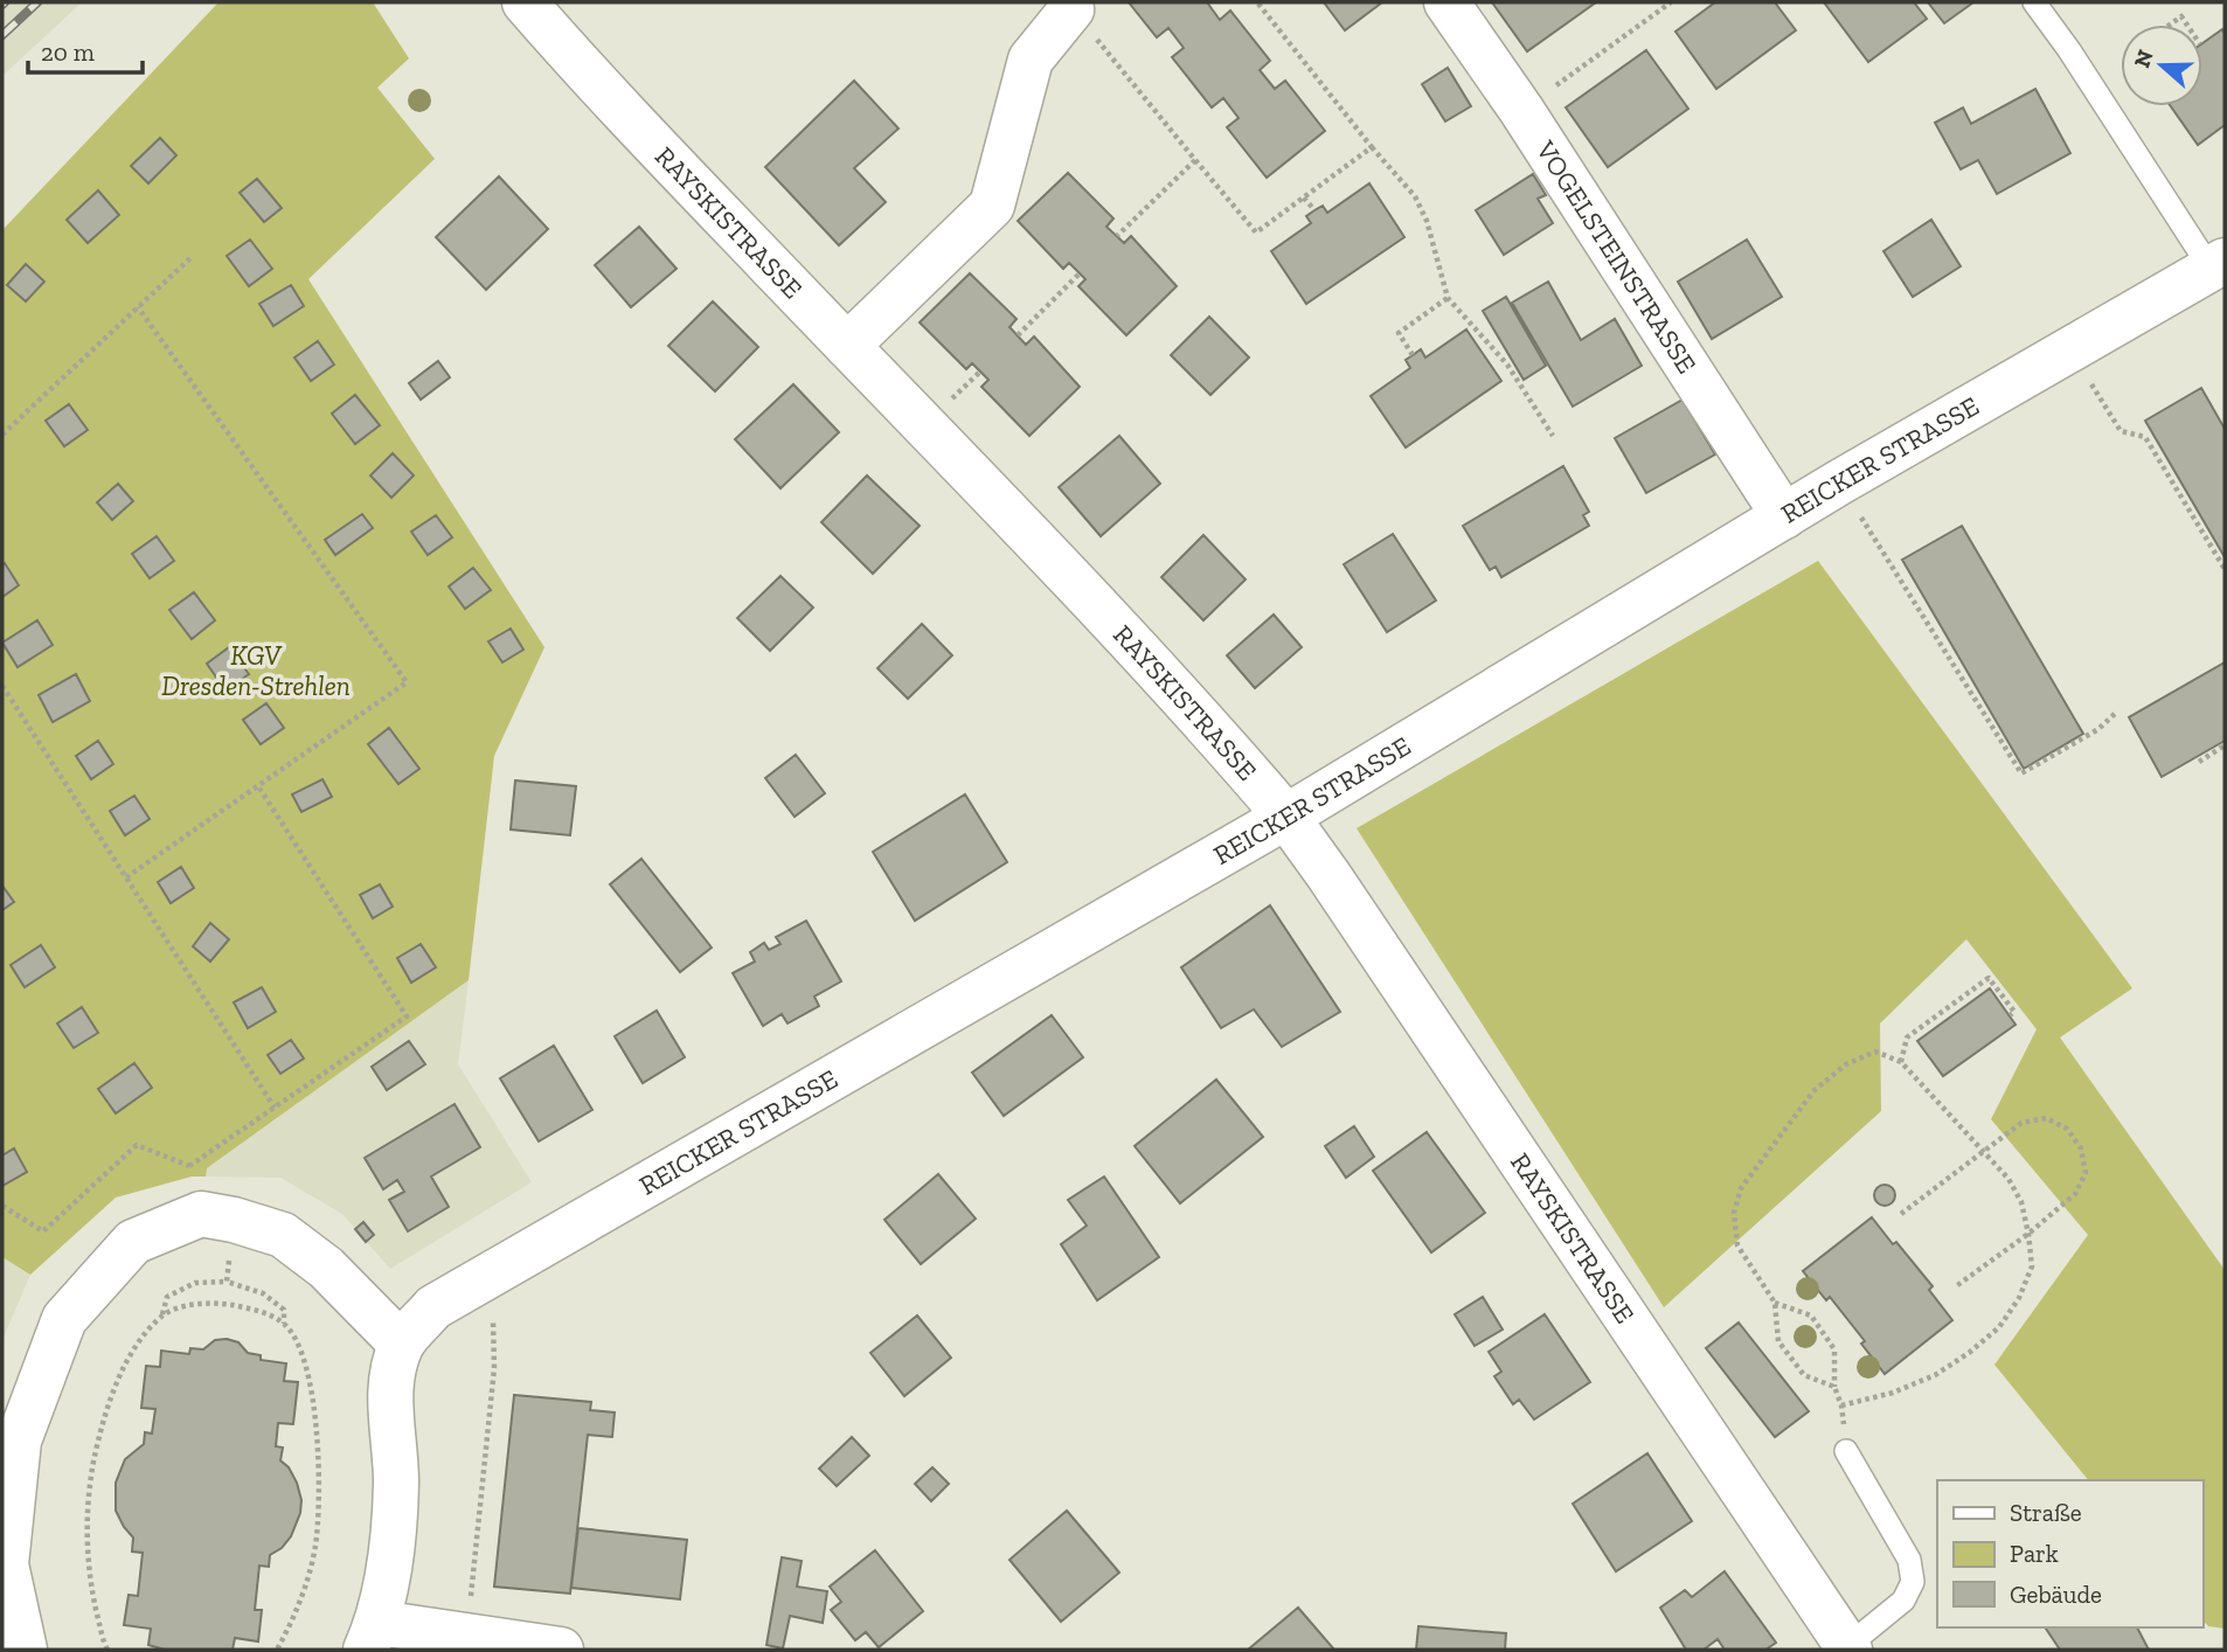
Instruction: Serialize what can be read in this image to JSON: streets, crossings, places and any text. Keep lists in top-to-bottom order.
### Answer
{
  "streets": {
    "street": ["RAYSKISTRASSE", "VOGELSTEINSTRASSE", "REICKER STRASSE"]
  },
  "crossings": [
    ["RAYSKISTRASSE", "REICKER STRASSE"],
    ["VOGELSTEINSTRASSE", "REICKER STRASSE"]
  ],
  "parks": ["KGV Dresden-Strehlen"],
  "legend": ["Straße", "Park", "Gebäude"],
  "scale_bar": "20 m",
  "north": "left"
}
